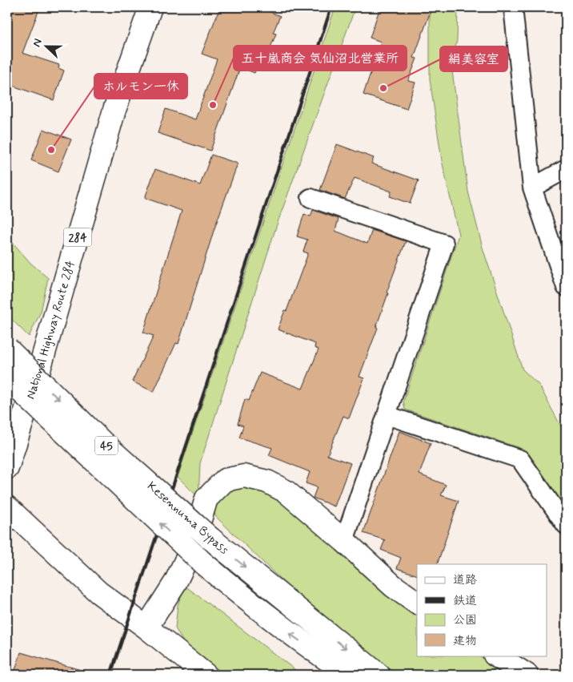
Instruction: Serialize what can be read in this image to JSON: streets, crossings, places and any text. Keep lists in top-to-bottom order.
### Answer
{
  "streets": {
    "main road": [
      "284",
      "National Highway Route 284",
      "45",
      "Kesennuma Bypass"
    ]
  },
  "places": ["絹美容室", "五十嵐商会 気仙沼北営業所", "ホルモン一休"],
  "legend": [
    "道路",
    "鉄道",
    "公園",
    "建物"
  ],
  "north": "left"
}
